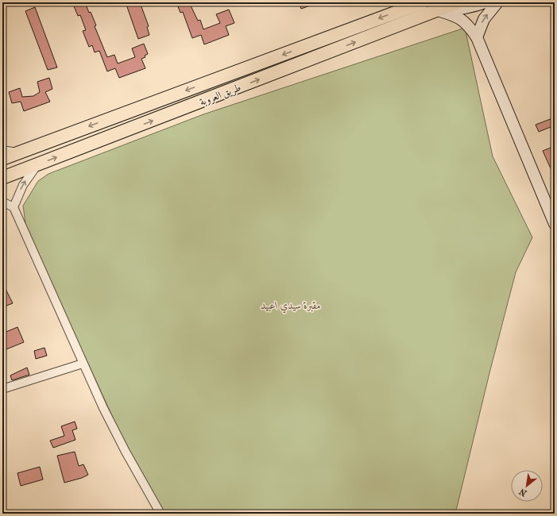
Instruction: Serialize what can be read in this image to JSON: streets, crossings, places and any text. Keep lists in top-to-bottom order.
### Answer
{
  "streets": {
    "highway": ["طريق العروبة"]
  },
  "parks": ["مقبرة سيدي اعبيد"],
  "north": "bottom left"
}
